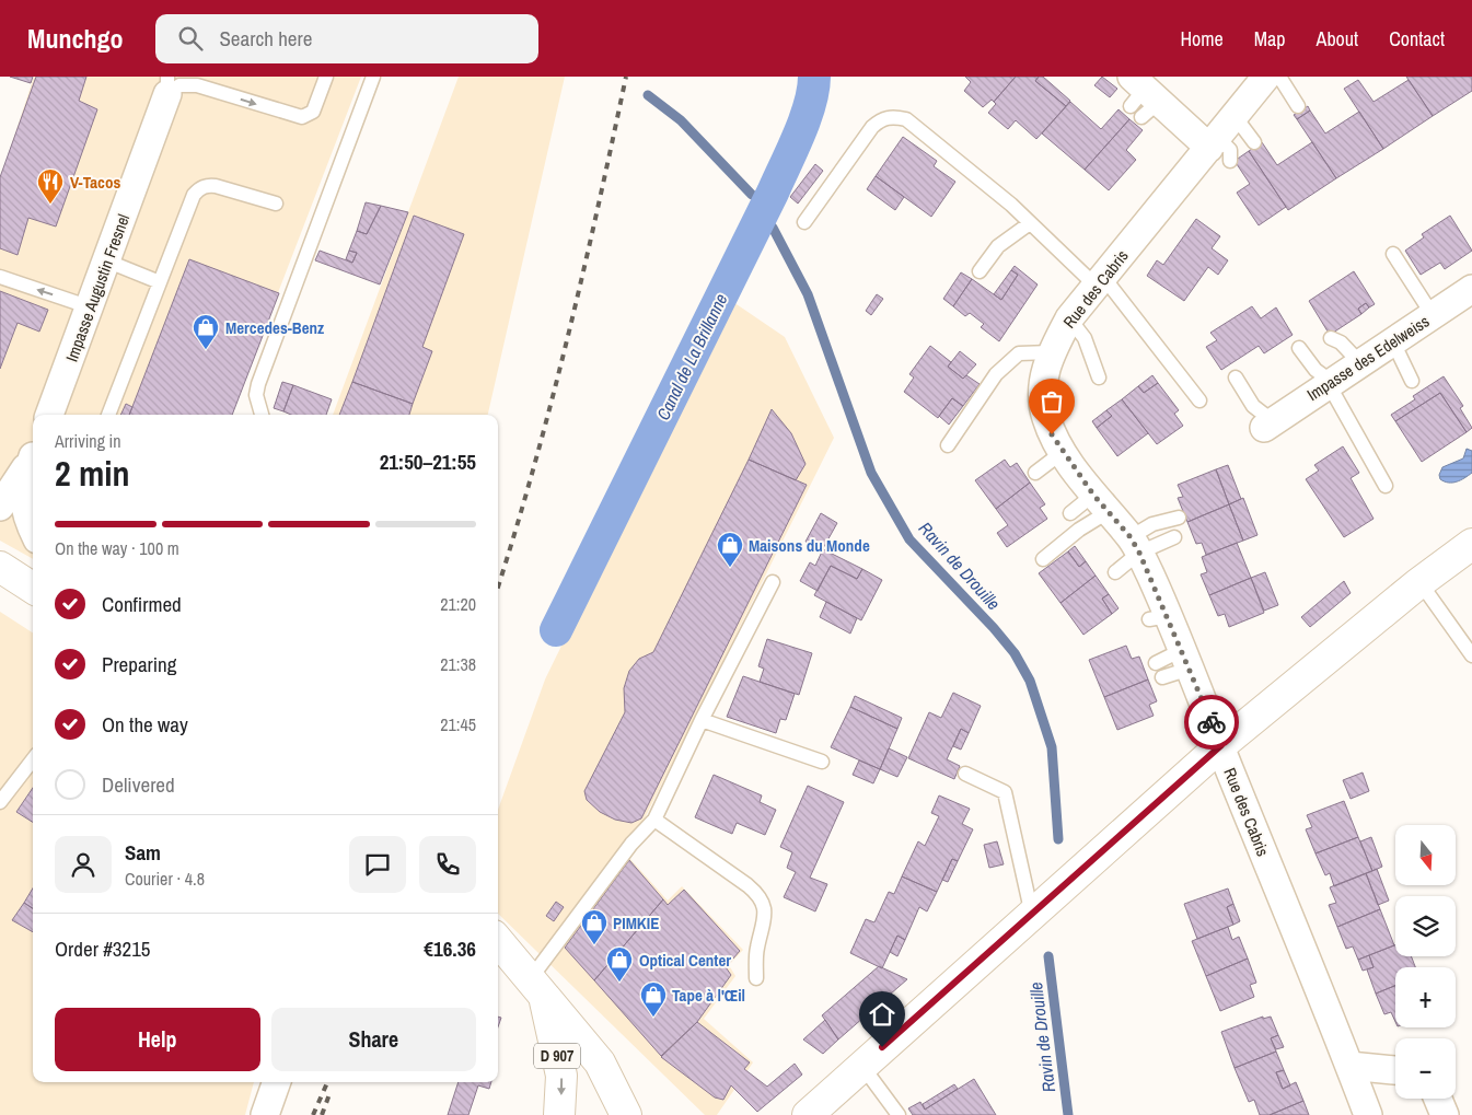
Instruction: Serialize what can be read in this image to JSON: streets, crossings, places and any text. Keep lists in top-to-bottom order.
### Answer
{
  "streets": {
    "main road": ["D 907"],
    "street": ["Impasse Augustin Fresnel", "Rue des Cabris", "Impasse des Edelweiss"]
  },
  "water": ["Canal de La Brillanne", "Ravin de Drouille"],
  "places": {
    "restaurant": ["V-Tacos"],
    "shop": [
      "Mercedes-Benz",
      "Maisons du Monde",
      "PIMKIE",
      "Optical Center",
      "Tape à l'Œil"
    ]
  },
  "north": "bottom",
  "page": {
    "header": "Munchgo",
    "search": "Search here",
    "nav": [
      "Home",
      "Map",
      "About",
      "Contact"
    ],
    "heading": ["2 min", "Arriving in", "21:50–21:55"],
    "panel": [
      "Sam",
      "Courier · 4.8",
      "Order #3215",
      "€16.36"
    ],
    "bar": "On the way · 100 m",
    "list": [
      ["Confirmed", "21:20"],
      ["Preparing", "21:38"],
      ["On the way", "21:45"],
      "Delivered"
    ],
    "map_buttons": ["+", "−"],
    "buttons": ["Help", "Share"]
  }
}
